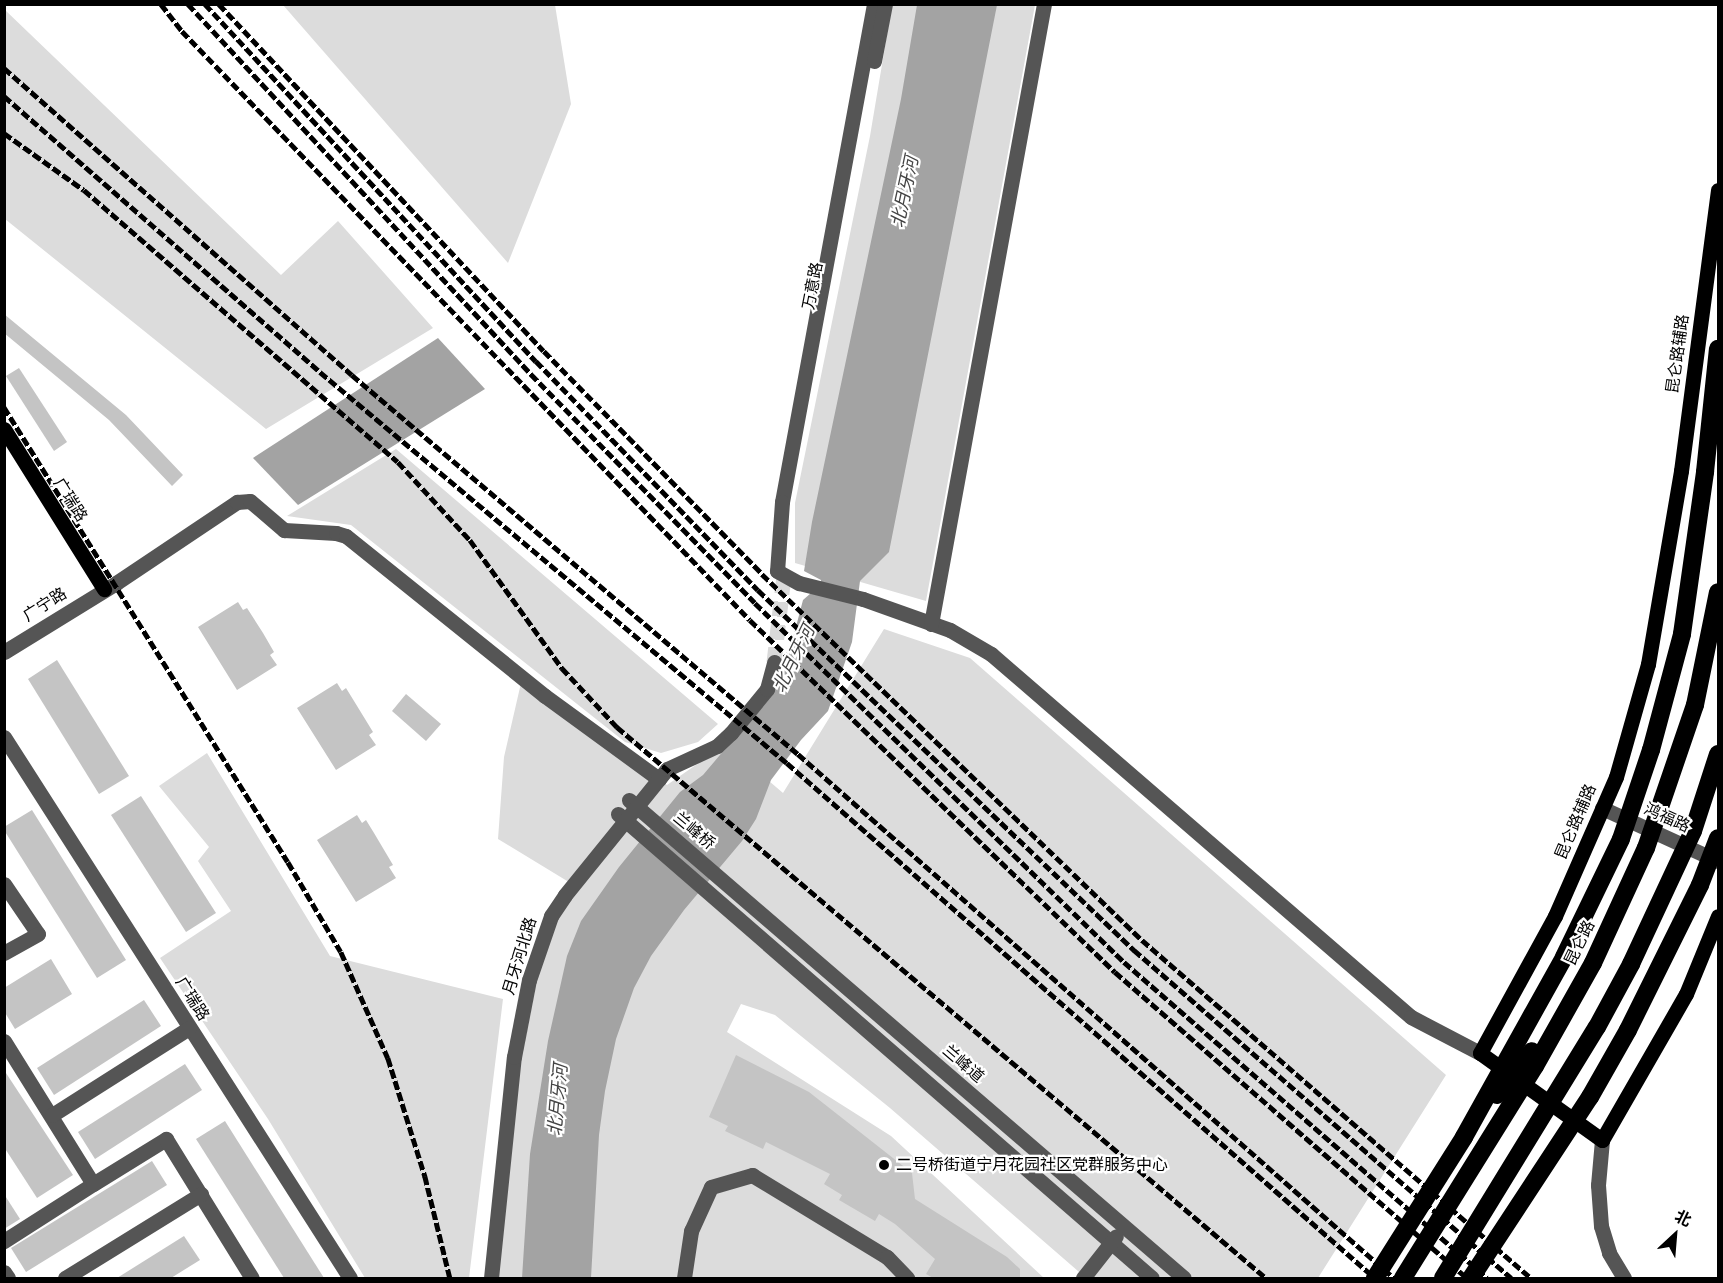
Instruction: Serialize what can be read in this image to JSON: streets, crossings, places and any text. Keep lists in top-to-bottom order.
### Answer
{
  "streets": {
    "highway": ["昆仑路"],
    "main road": ["昆仑路辅路", "广瑞路"],
    "street": [
      "万意路",
      "广宁路",
      "鸿福路",
      "兰峰桥",
      "月牙河北路",
      "兰峰道"
    ]
  },
  "crossings": [
    ["昆仑路辅路", "鸿福路"],
    ["广瑞路", "广宁路"],
    ["广宁路", "月牙河北路"],
    ["兰峰桥", "月牙河北路"],
    ["兰峰桥", "兰峰道"]
  ],
  "water": ["北月牙河"],
  "places": ["二号桥街道宁月花园社区党群服务中心"],
  "north": "top right"
}
